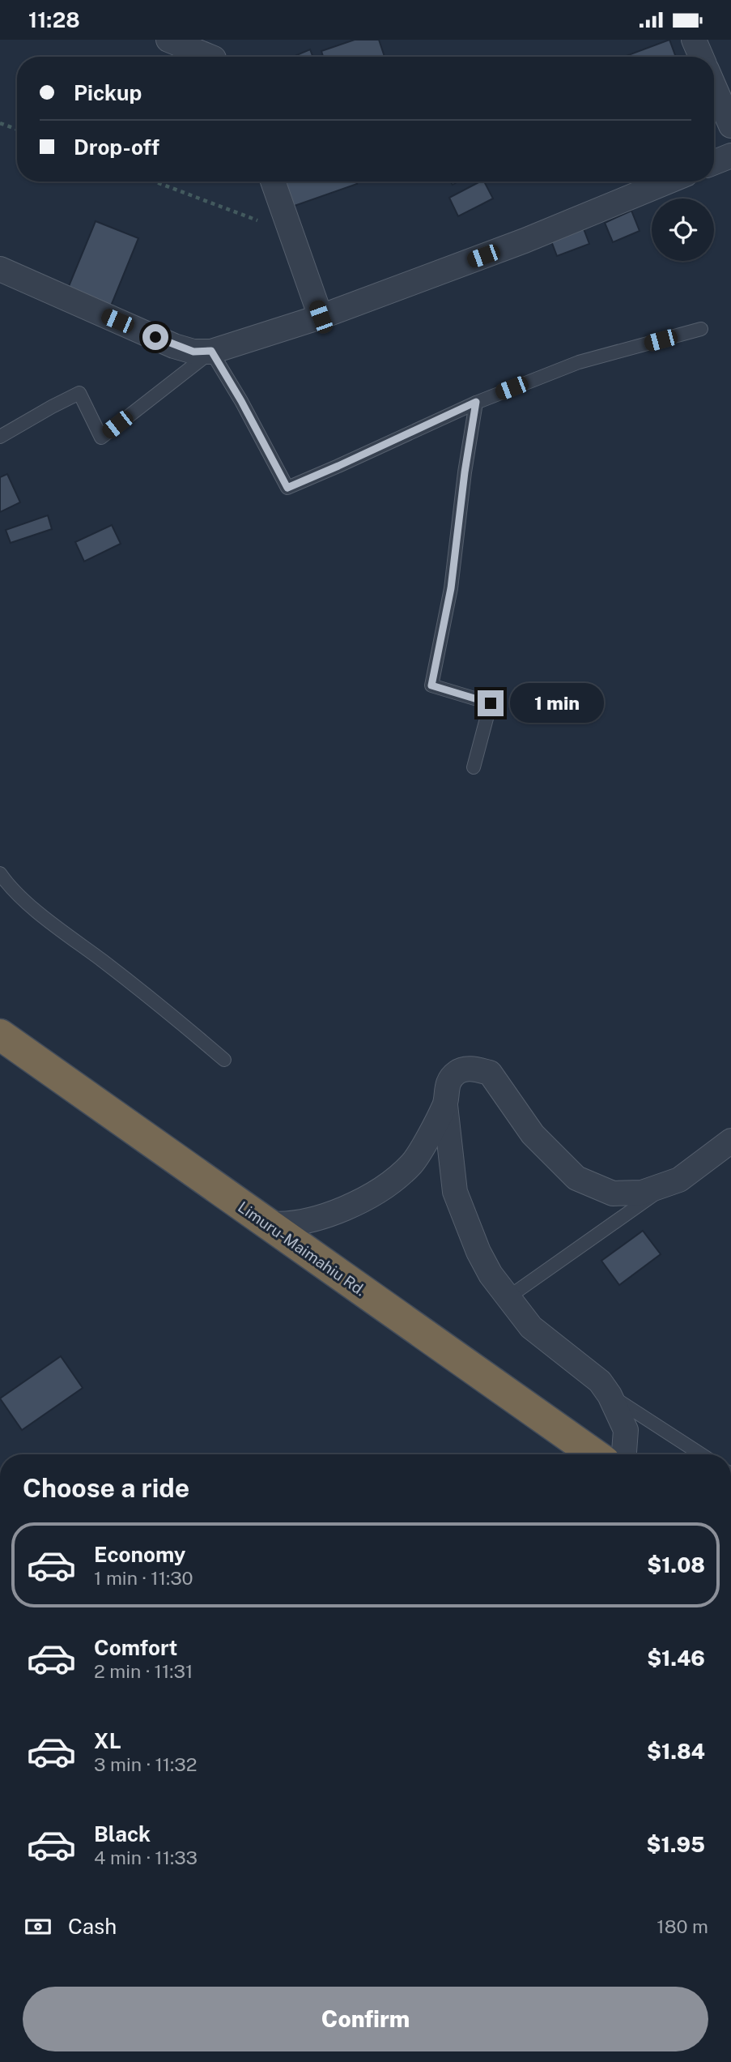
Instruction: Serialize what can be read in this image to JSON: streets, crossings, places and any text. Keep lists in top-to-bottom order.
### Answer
{
  "streets": {
    "highway": ["Limuru-Maimahiu Rd."]
  },
  "page": {
    "status": "11:28",
    "banner": ["Pickup", "Drop-off"],
    "bubble": "1 min",
    "heading": "Choose a ride",
    "list": [
      {
        "name": "Economy",
        "note": "1 min · 11:30",
        "value": "$1.08"
      },
      {
        "name": "Comfort",
        "note": "2 min · 11:31",
        "value": "$1.46"
      },
      {
        "name": "XL",
        "note": "3 min · 11:32",
        "value": "$1.84"
      },
      {
        "name": "Black",
        "note": "4 min · 11:33",
        "value": "$1.95"
      }
    ],
    "pay": ["Cash", "180 m"],
    "buttons": "Confirm"
  }
}
